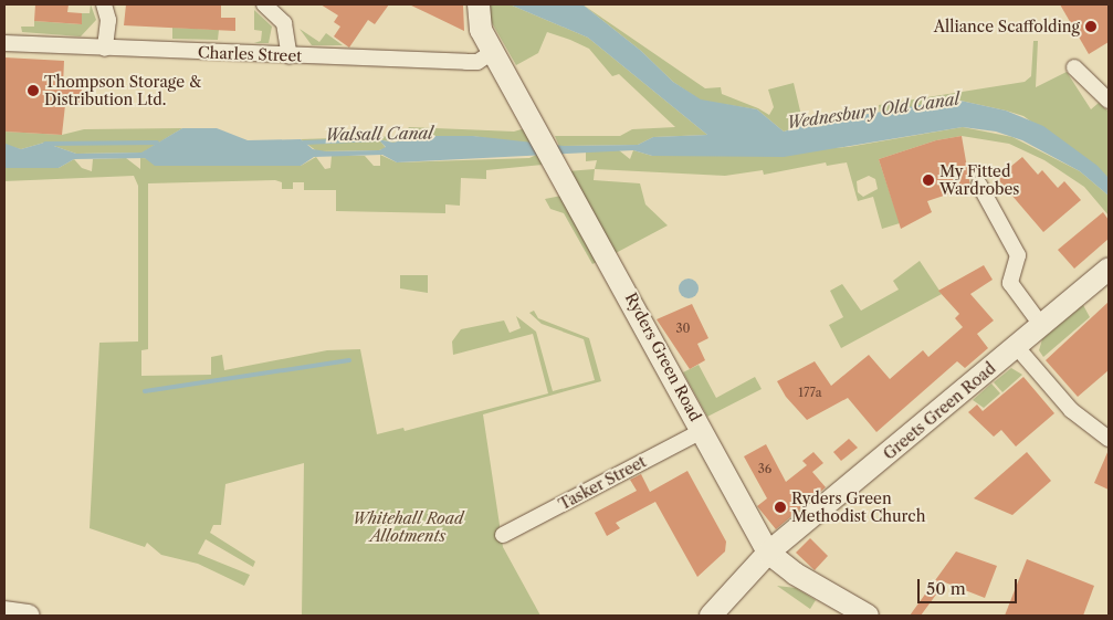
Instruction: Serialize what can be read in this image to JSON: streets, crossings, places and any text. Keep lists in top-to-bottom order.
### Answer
{
  "streets": {
    "main road": ["Ryders Green Road", "Greets Green Road"],
    "street": ["Charles Street", "Tasker Street"]
  },
  "crossings": [
    ["Charles Street", "Ryders Green Road"],
    ["Ryders Green Road", "Greets Green Road"],
    ["Ryders Green Road", "Tasker Street"]
  ],
  "water": ["Wednesbury Old Canal", "Walsall Canal"],
  "parks": ["Whitehall Road Allotments"],
  "places": [
    "Alliance Scaffolding",
    "Thompson Storage & Distribution Ltd.",
    "My Fitted Wardrobes",
    "Ryders Green Methodist Church"
  ],
  "house_numbers": ["30", "177a", "36"],
  "scale_bar": "50 m"
}
